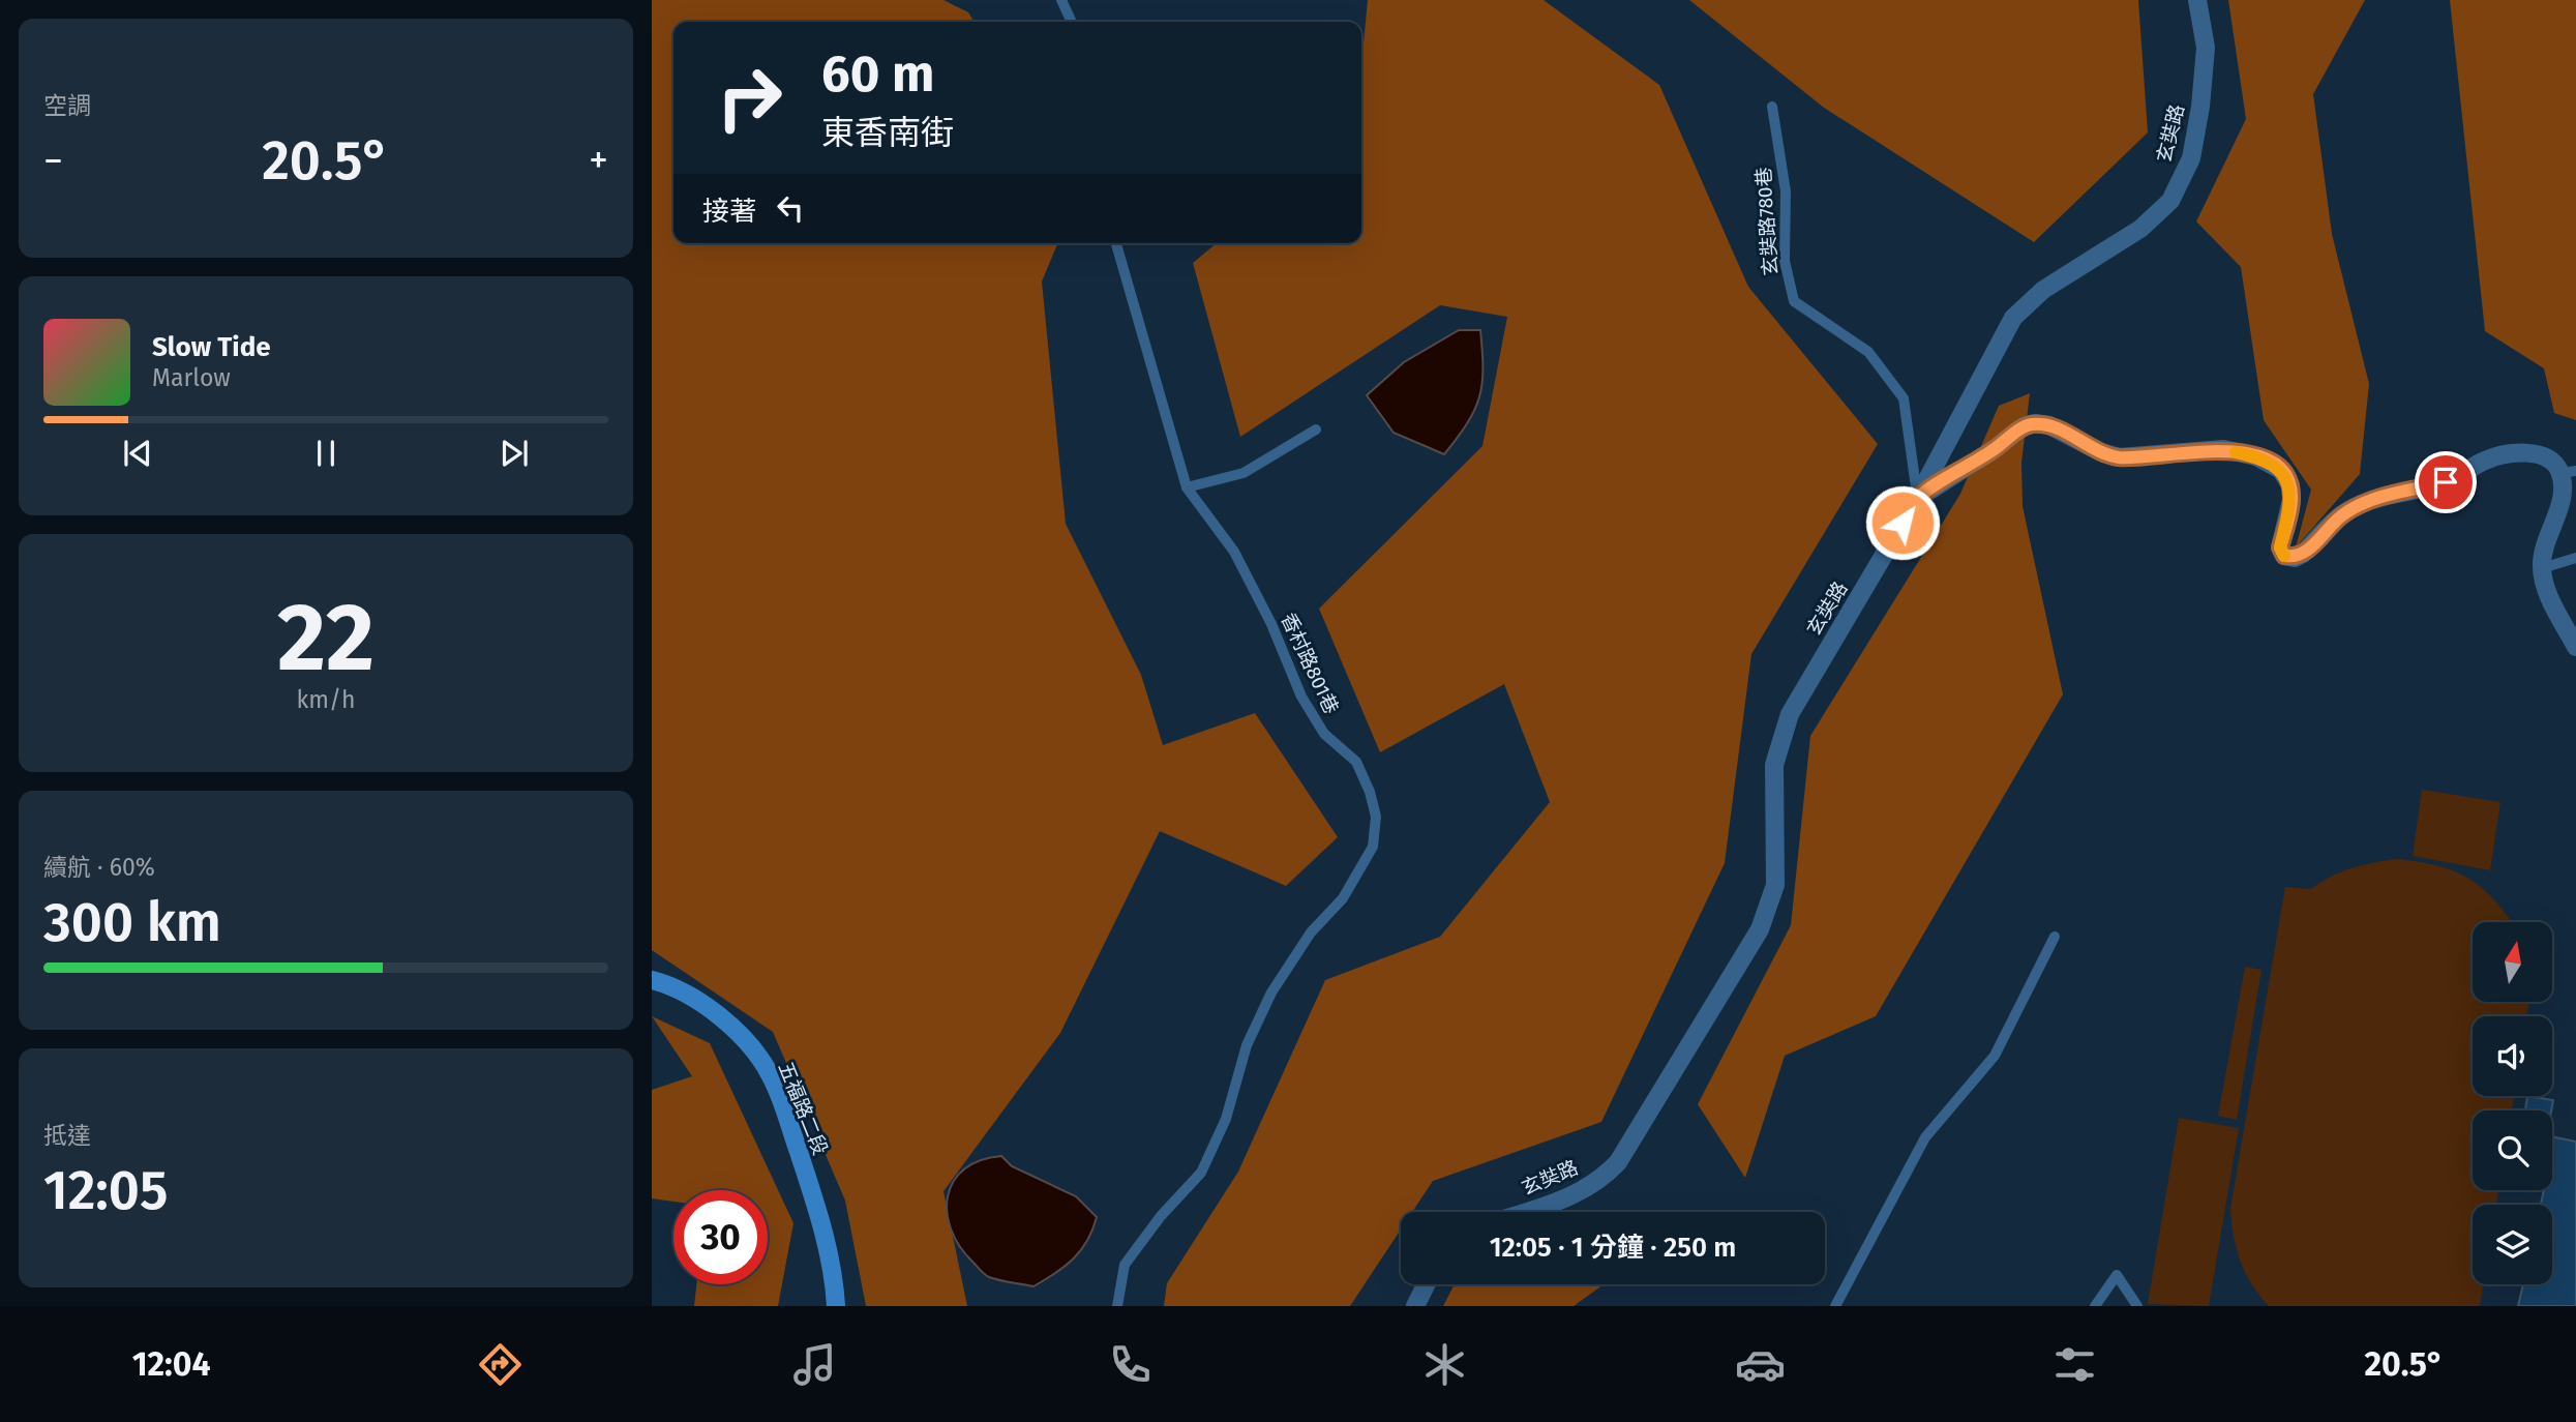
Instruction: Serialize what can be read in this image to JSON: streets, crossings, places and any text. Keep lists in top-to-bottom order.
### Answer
{
  "streets": {
    "main road": ["五福路二段"],
    "street": ["玄奘路"],
    "lane": ["玄奘路780巷", "香村路801巷"]
  },
  "crossings": [
    ["玄奘路", "玄奘路780巷"]
  ],
  "north": "top",
  "page": {
    "tile": [
      "空調",
      ["22", "km/h"],
      ["續航 · 60%", "300 km"],
      ["抵達", "12:05"]
    ],
    "turn": ["60 m", "東香南街"],
    "heat": ["−", "20.5°", "+"],
    "then": "接著",
    "song": ["Slow Tide", "Marlow"],
    "limit": "30",
    "trip": "12:05 · 1 分鐘 · 250 m",
    "tabs": ["12:04", "20.5°"]
  }
}
